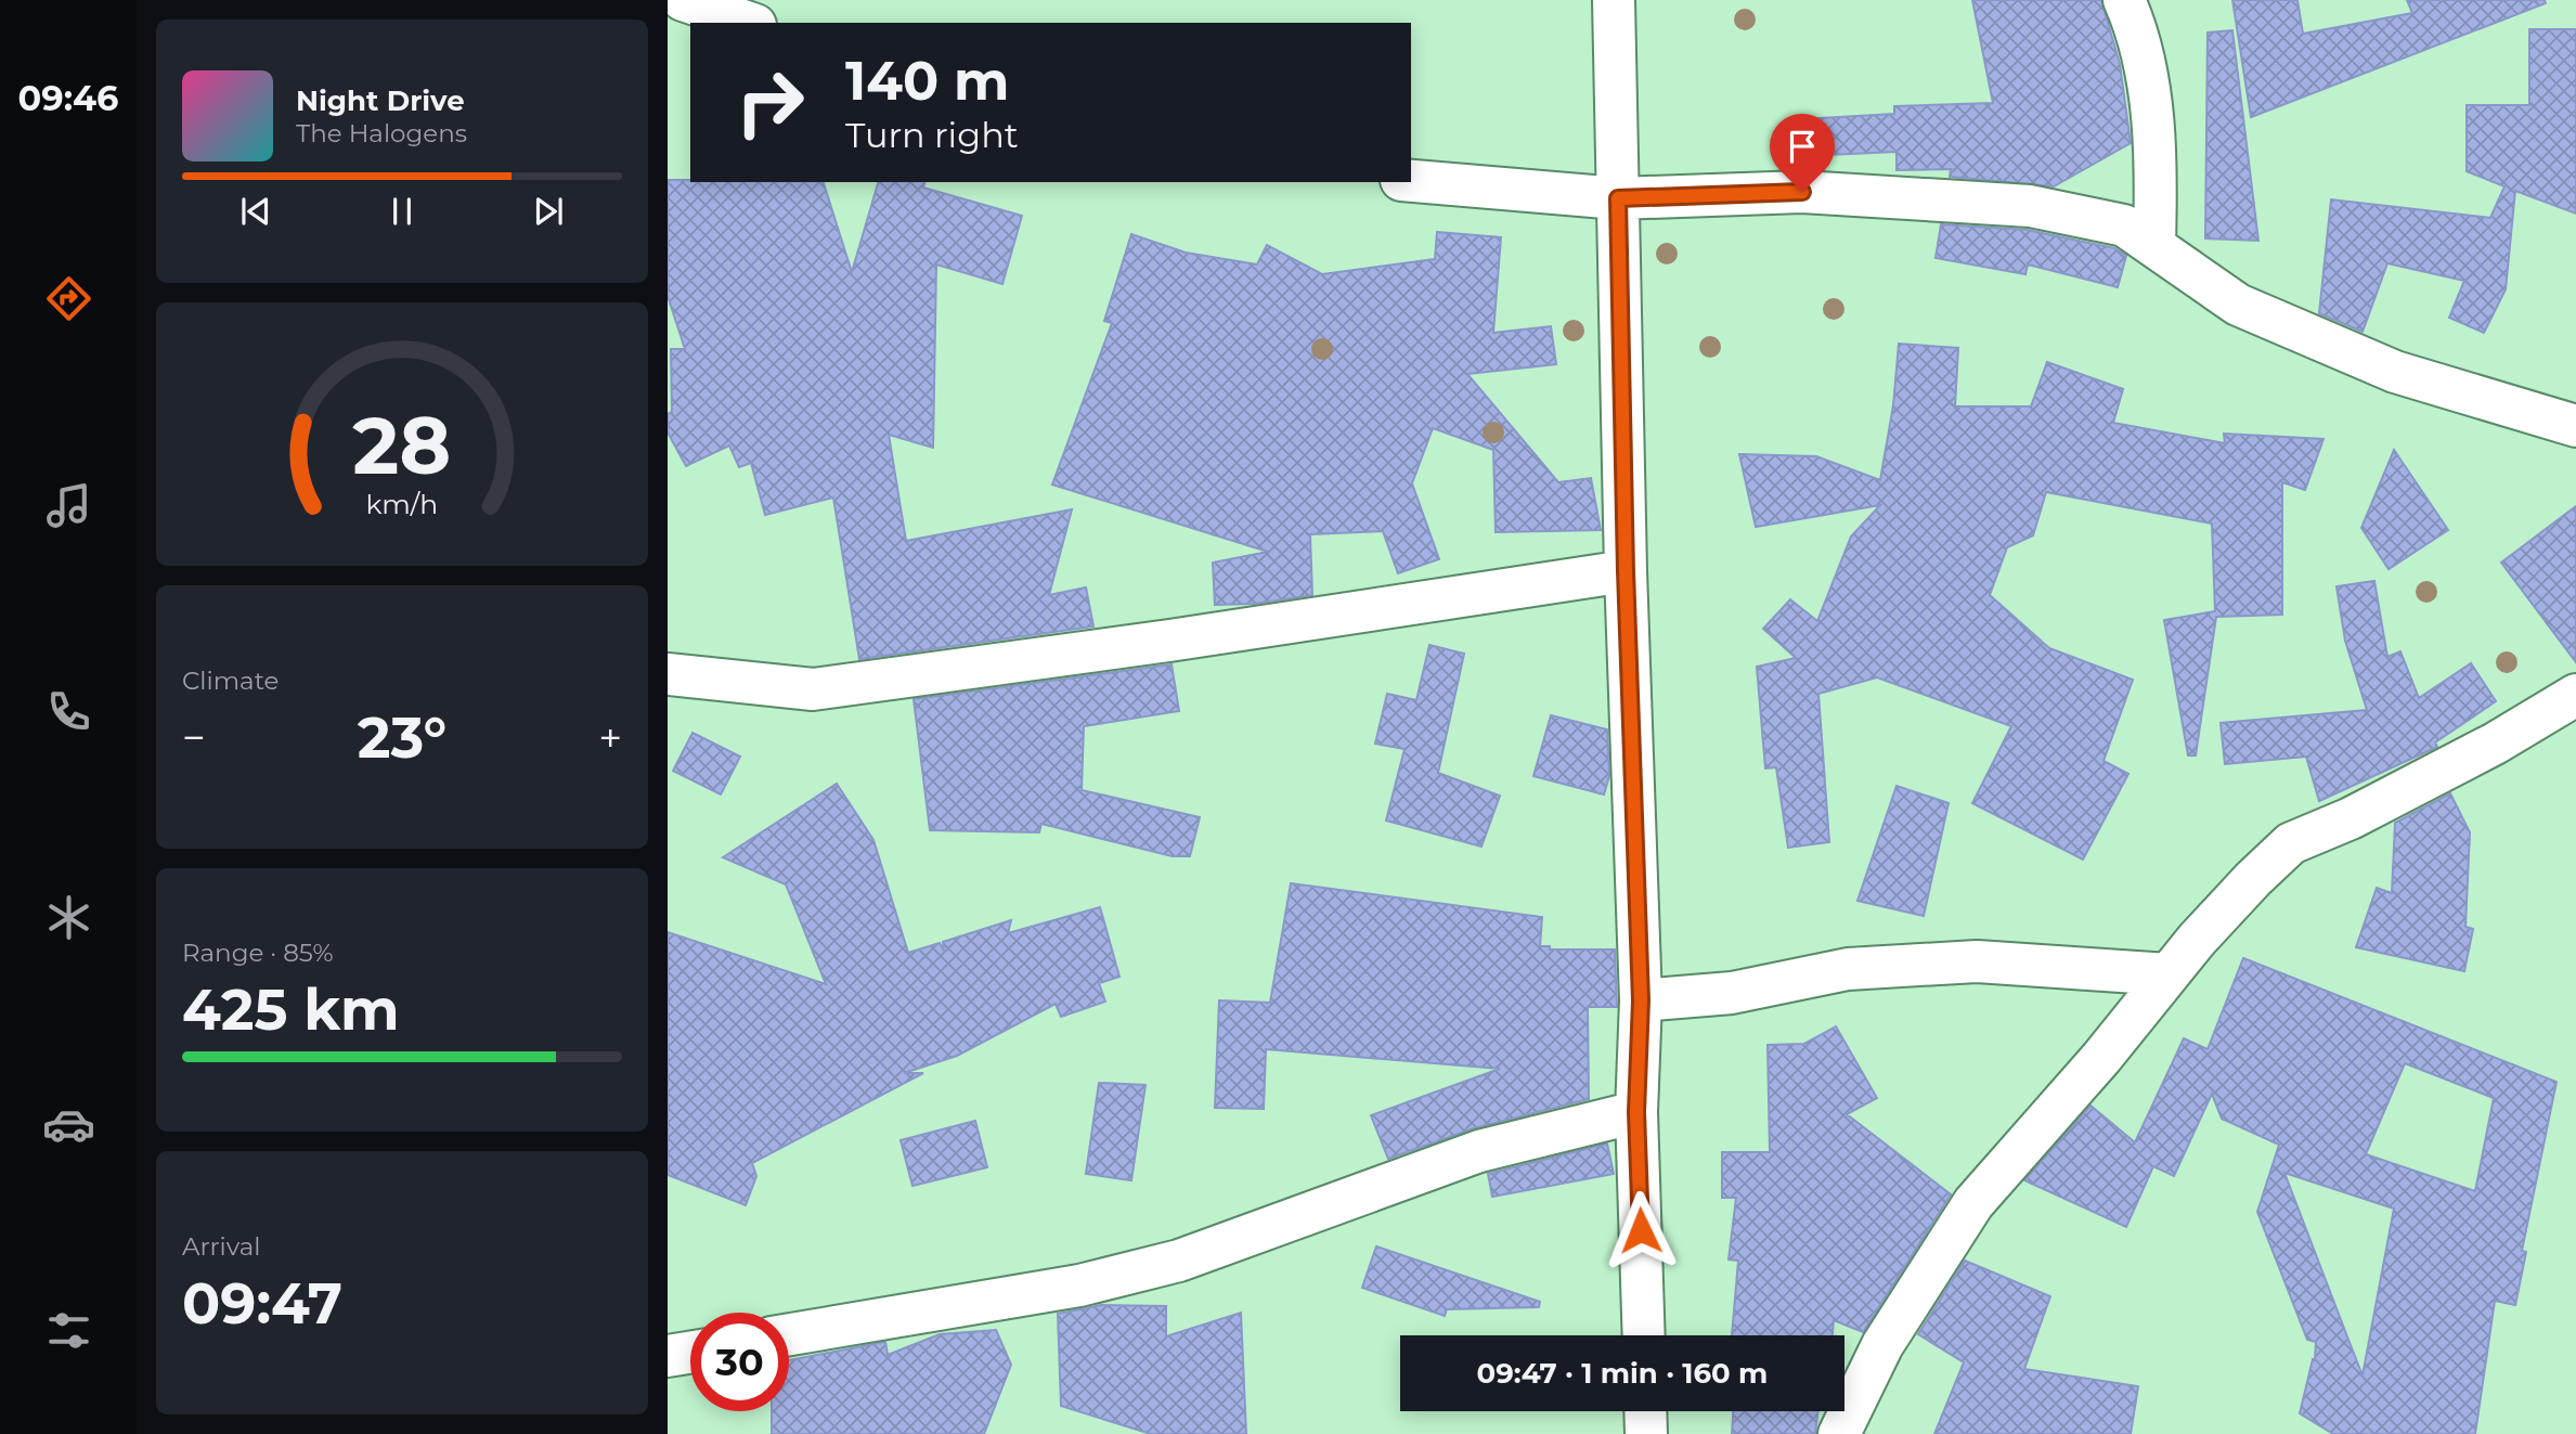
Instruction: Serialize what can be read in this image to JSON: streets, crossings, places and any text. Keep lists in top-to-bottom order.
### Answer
{
  "page": {
    "tabs": "09:46",
    "turn": ["140 m", "Turn right"],
    "song": ["Night Drive", "The Halogens"],
    "tile": [
      "Climate",
      ["Range · 85%", "425 km"],
      ["Arrival", "09:47"]
    ],
    "heat": ["−", "23°", "+"],
    "limit": "30",
    "trip": "09:47 · 1 min · 160 m",
    "gauge": ["28", "km/h"]
  }
}
